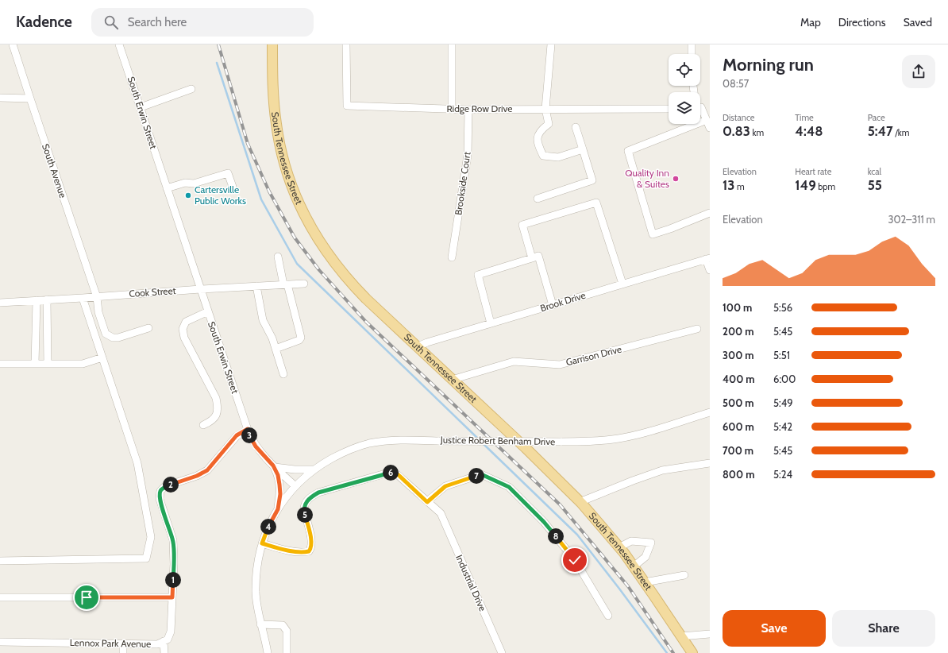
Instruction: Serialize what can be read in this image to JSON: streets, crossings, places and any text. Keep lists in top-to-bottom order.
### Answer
{
  "streets": {
    "main road": ["South Tennessee Street"],
    "street": [
      "Ridge Row Drive",
      "South Erwin Street",
      "South Avenue",
      "Brookside Court",
      "Cook Street",
      "Brook Drive",
      "Garrison Drive",
      "Justice Robert Benham Drive",
      "Industrial Drive",
      "Lennox Park Avenue"
    ]
  },
  "crossings": [
    ["Ridge Row Drive", "Brookside Court"],
    ["South Erwin Street", "Cook Street"],
    ["South Erwin Street", "Justice Robert Benham Drive"],
    ["South Erwin Street", "Lennox Park Avenue"],
    ["South Tennessee Street", "Brook Drive"],
    ["South Tennessee Street", "Garrison Drive"],
    ["South Avenue", "Cook Street"]
  ],
  "places": ["Quality Inn & Suites", "Cartersville Public Works"],
  "page": {
    "header": "Kadence",
    "search": "Search here",
    "nav": ["Map", "Directions", "Saved"],
    "heading": ["Morning run", "08:57"],
    "stats": [
      ["Distance", "0.83 km"],
      ["Time", "4:48"],
      ["Pace", "5:47 /km"],
      ["Elevation", "13 m"],
      ["Heart rate", "149 bpm"],
      ["kcal", "55"]
    ],
    "chart": ["Elevation", "302–311 m"],
    "list": [
      {
        "name": "100 m",
        "note": "5:56"
      },
      {
        "name": "200 m",
        "note": "5:45"
      },
      {
        "name": "300 m",
        "note": "5:51"
      },
      {
        "name": "400 m",
        "note": "6:00"
      },
      {
        "name": "500 m",
        "note": "5:49"
      },
      {
        "name": "600 m",
        "note": "5:42"
      },
      {
        "name": "700 m",
        "note": "5:45"
      },
      {
        "name": "800 m",
        "note": "5:24"
      }
    ],
    "pins": [
      "3",
      "6",
      "7",
      "2",
      "5",
      "4",
      "8",
      "1"
    ],
    "buttons": ["Save", "Share"]
  }
}
